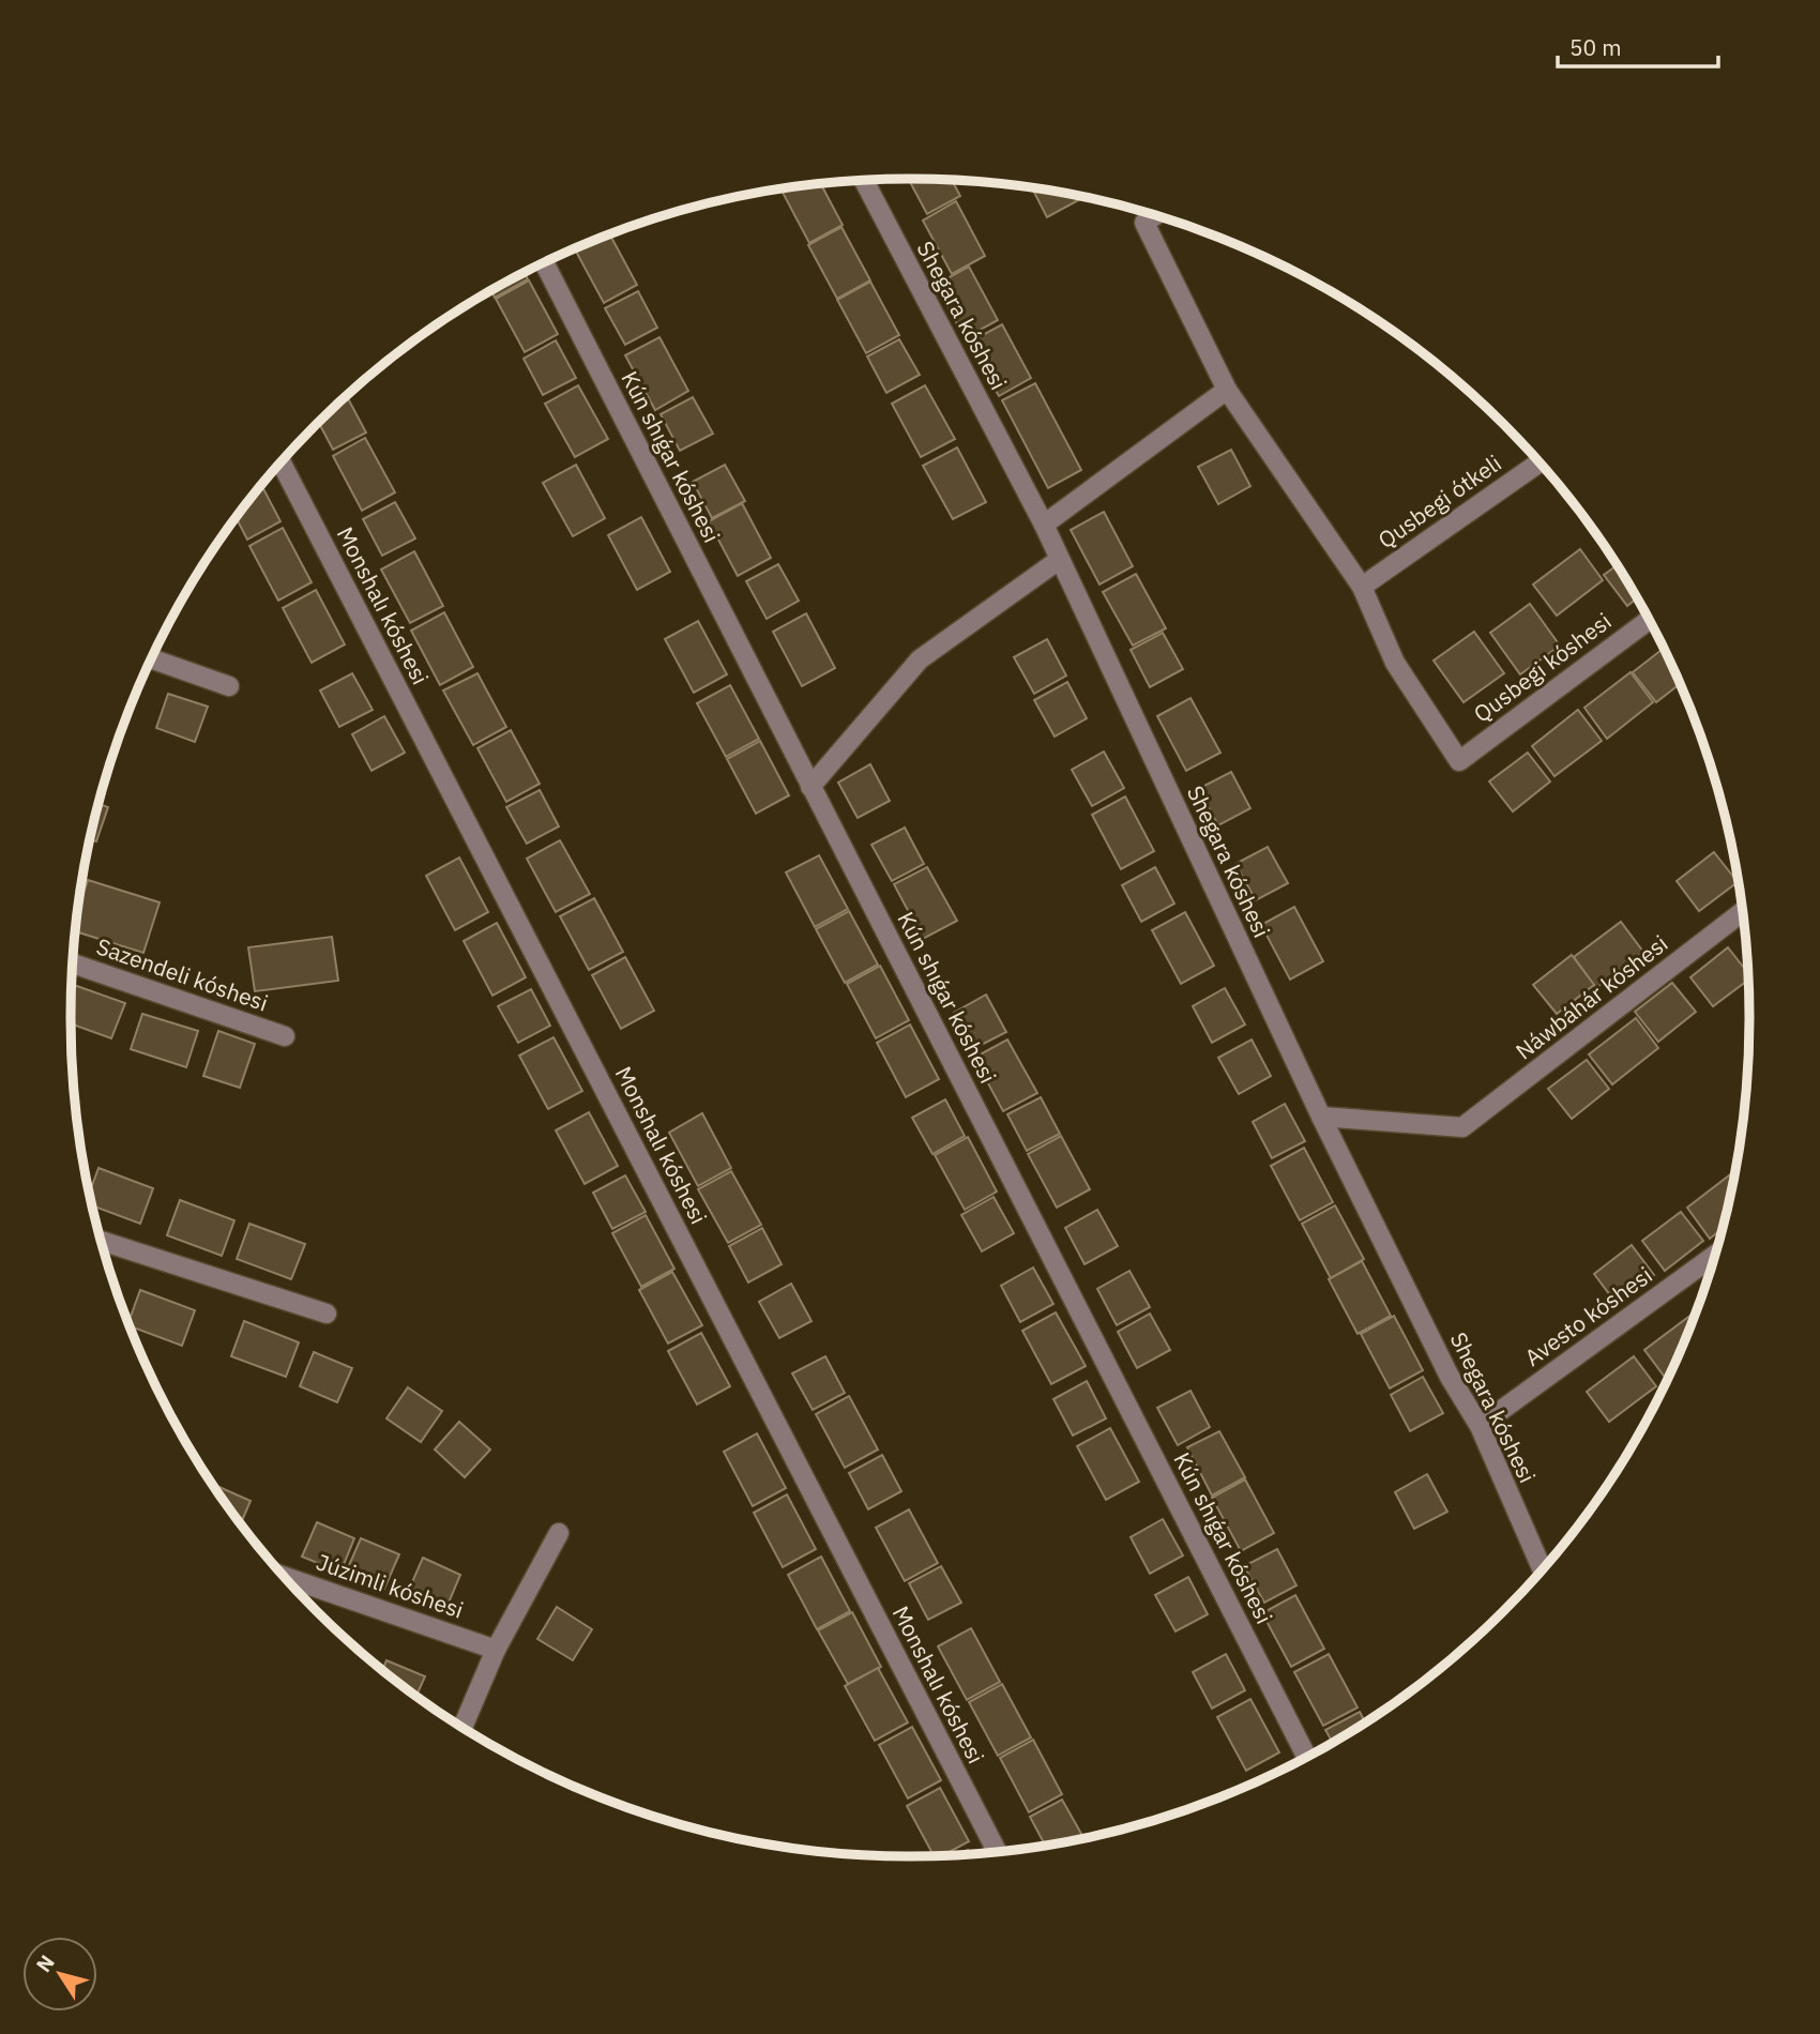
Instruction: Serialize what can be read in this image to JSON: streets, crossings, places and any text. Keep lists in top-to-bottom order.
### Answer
{
  "streets": {
    "street": [
      "Shegara kóshesi",
      "Kún shıǵar kóshesi",
      "Qusbegi ótkeli",
      "Monshalı kóshesi",
      "Qusbegi kóshesi",
      "Sazendeli kóshesi",
      "Náwbáhár kóshesi",
      "Avesto kóshesi",
      "Júzimli kóshesi"
    ]
  },
  "crossings": [
    ["Shegara kóshesi", "Náwbáhár kóshesi"],
    ["Shegara kóshesi", "Avesto kóshesi"],
    ["Qusbegi ótkeli", "Qusbegi kóshesi"]
  ],
  "scale_bar": "50 m",
  "north": "top left"
}
